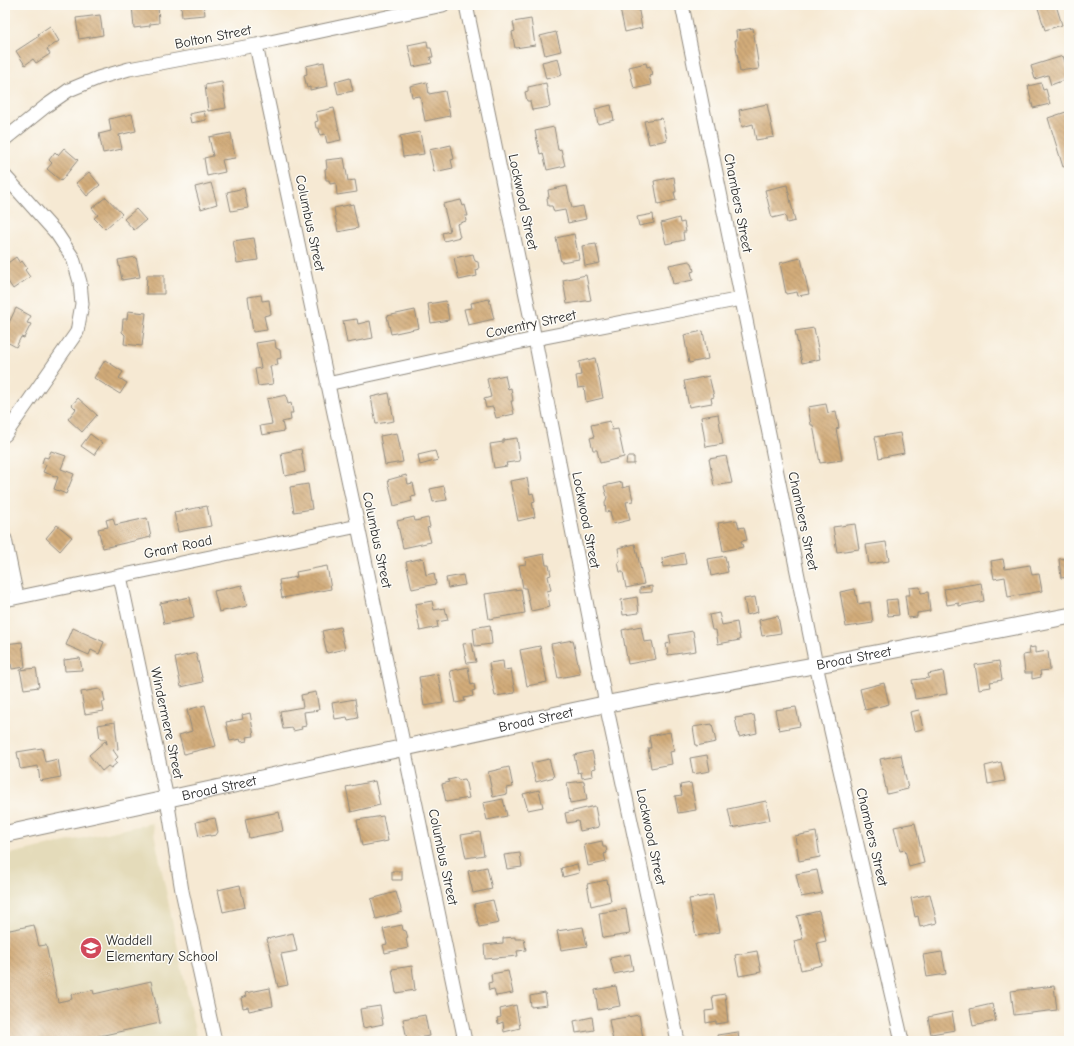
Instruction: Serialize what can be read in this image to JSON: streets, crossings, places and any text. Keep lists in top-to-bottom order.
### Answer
{
  "streets": {
    "street": [
      "Bolton Street",
      "Lockwood Street",
      "Chambers Street",
      "Columbus Street",
      "Coventry Street",
      "Grant Road",
      "Broad Street",
      "Windermere Street"
    ]
  },
  "crossings": [
    ["Bolton Street", "Columbus Street"],
    ["Lockwood Street", "Coventry Street"],
    ["Lockwood Street", "Broad Street"],
    ["Chambers Street", "Coventry Street"],
    ["Chambers Street", "Broad Street"],
    ["Columbus Street", "Coventry Street"],
    ["Columbus Street", "Grant Road"],
    ["Columbus Street", "Broad Street"],
    ["Grant Road", "Windermere Street"],
    ["Broad Street", "Windermere Street"]
  ],
  "places": {
    "school or university": ["Waddell Elementary School"]
  }
}
